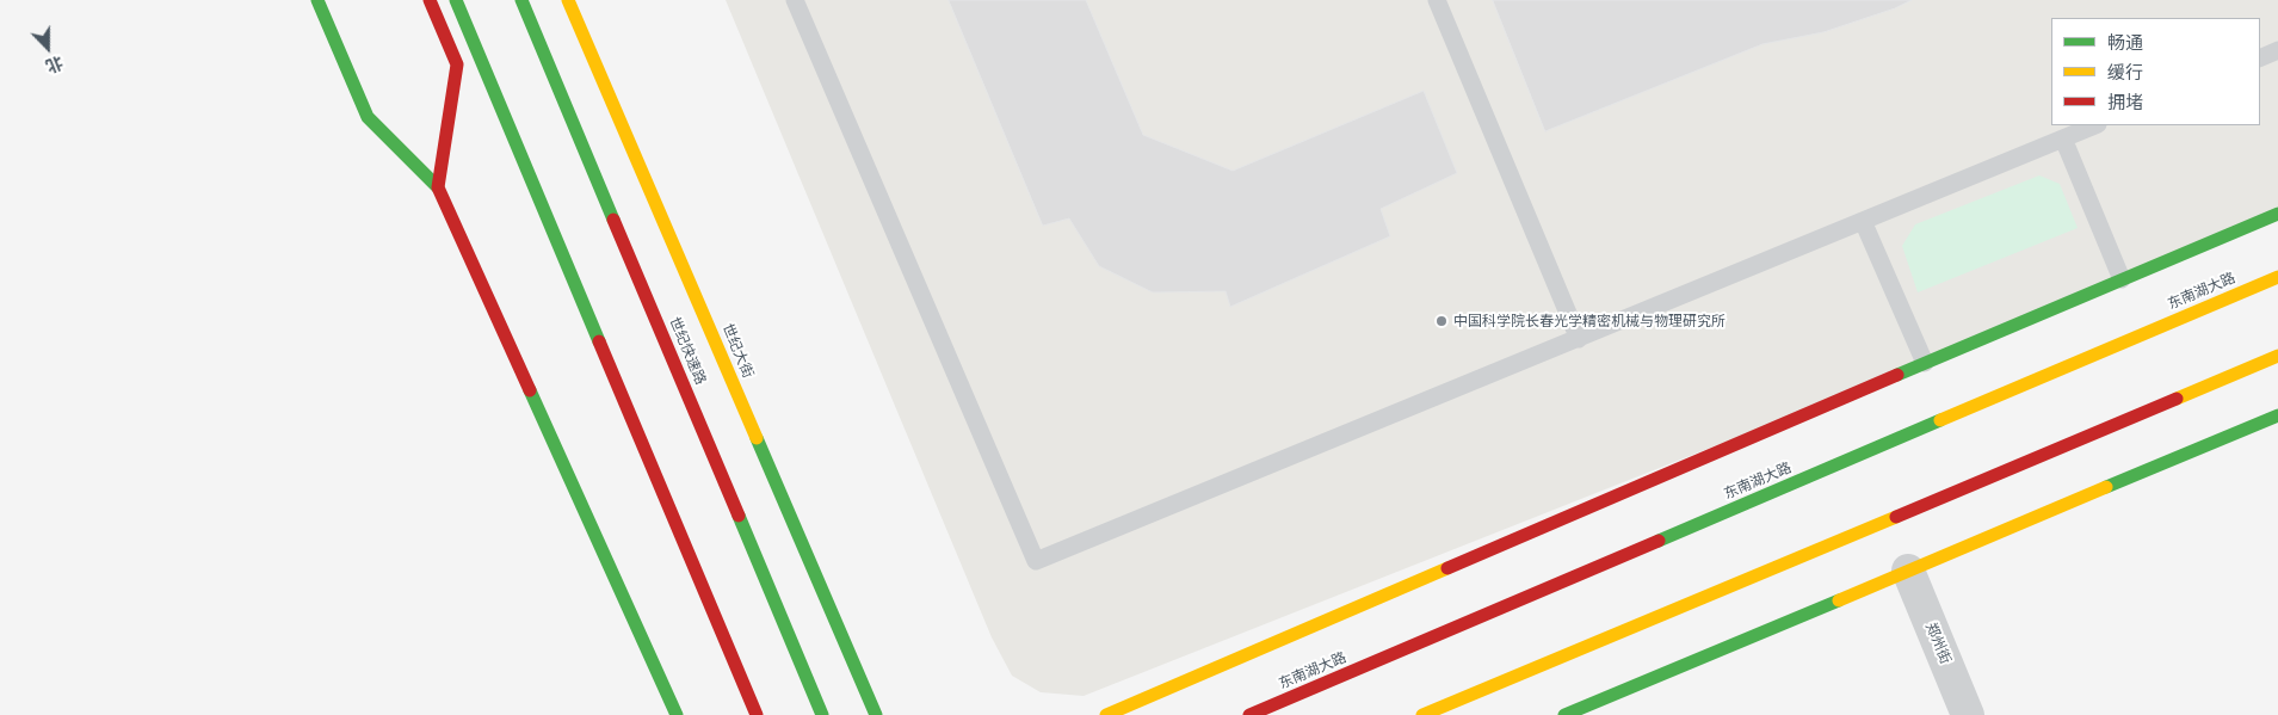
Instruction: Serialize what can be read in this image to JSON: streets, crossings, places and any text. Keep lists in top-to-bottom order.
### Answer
{
  "streets": {
    "main road": ["东南湖大路", "世纪快速路", "世纪大街"],
    "street": ["郑州街"]
  },
  "places": ["中国科学院长春光学精密机械与物理研究所"],
  "legend": ["畅通", "缓行", "拥堵"],
  "north": "bottom"
}
